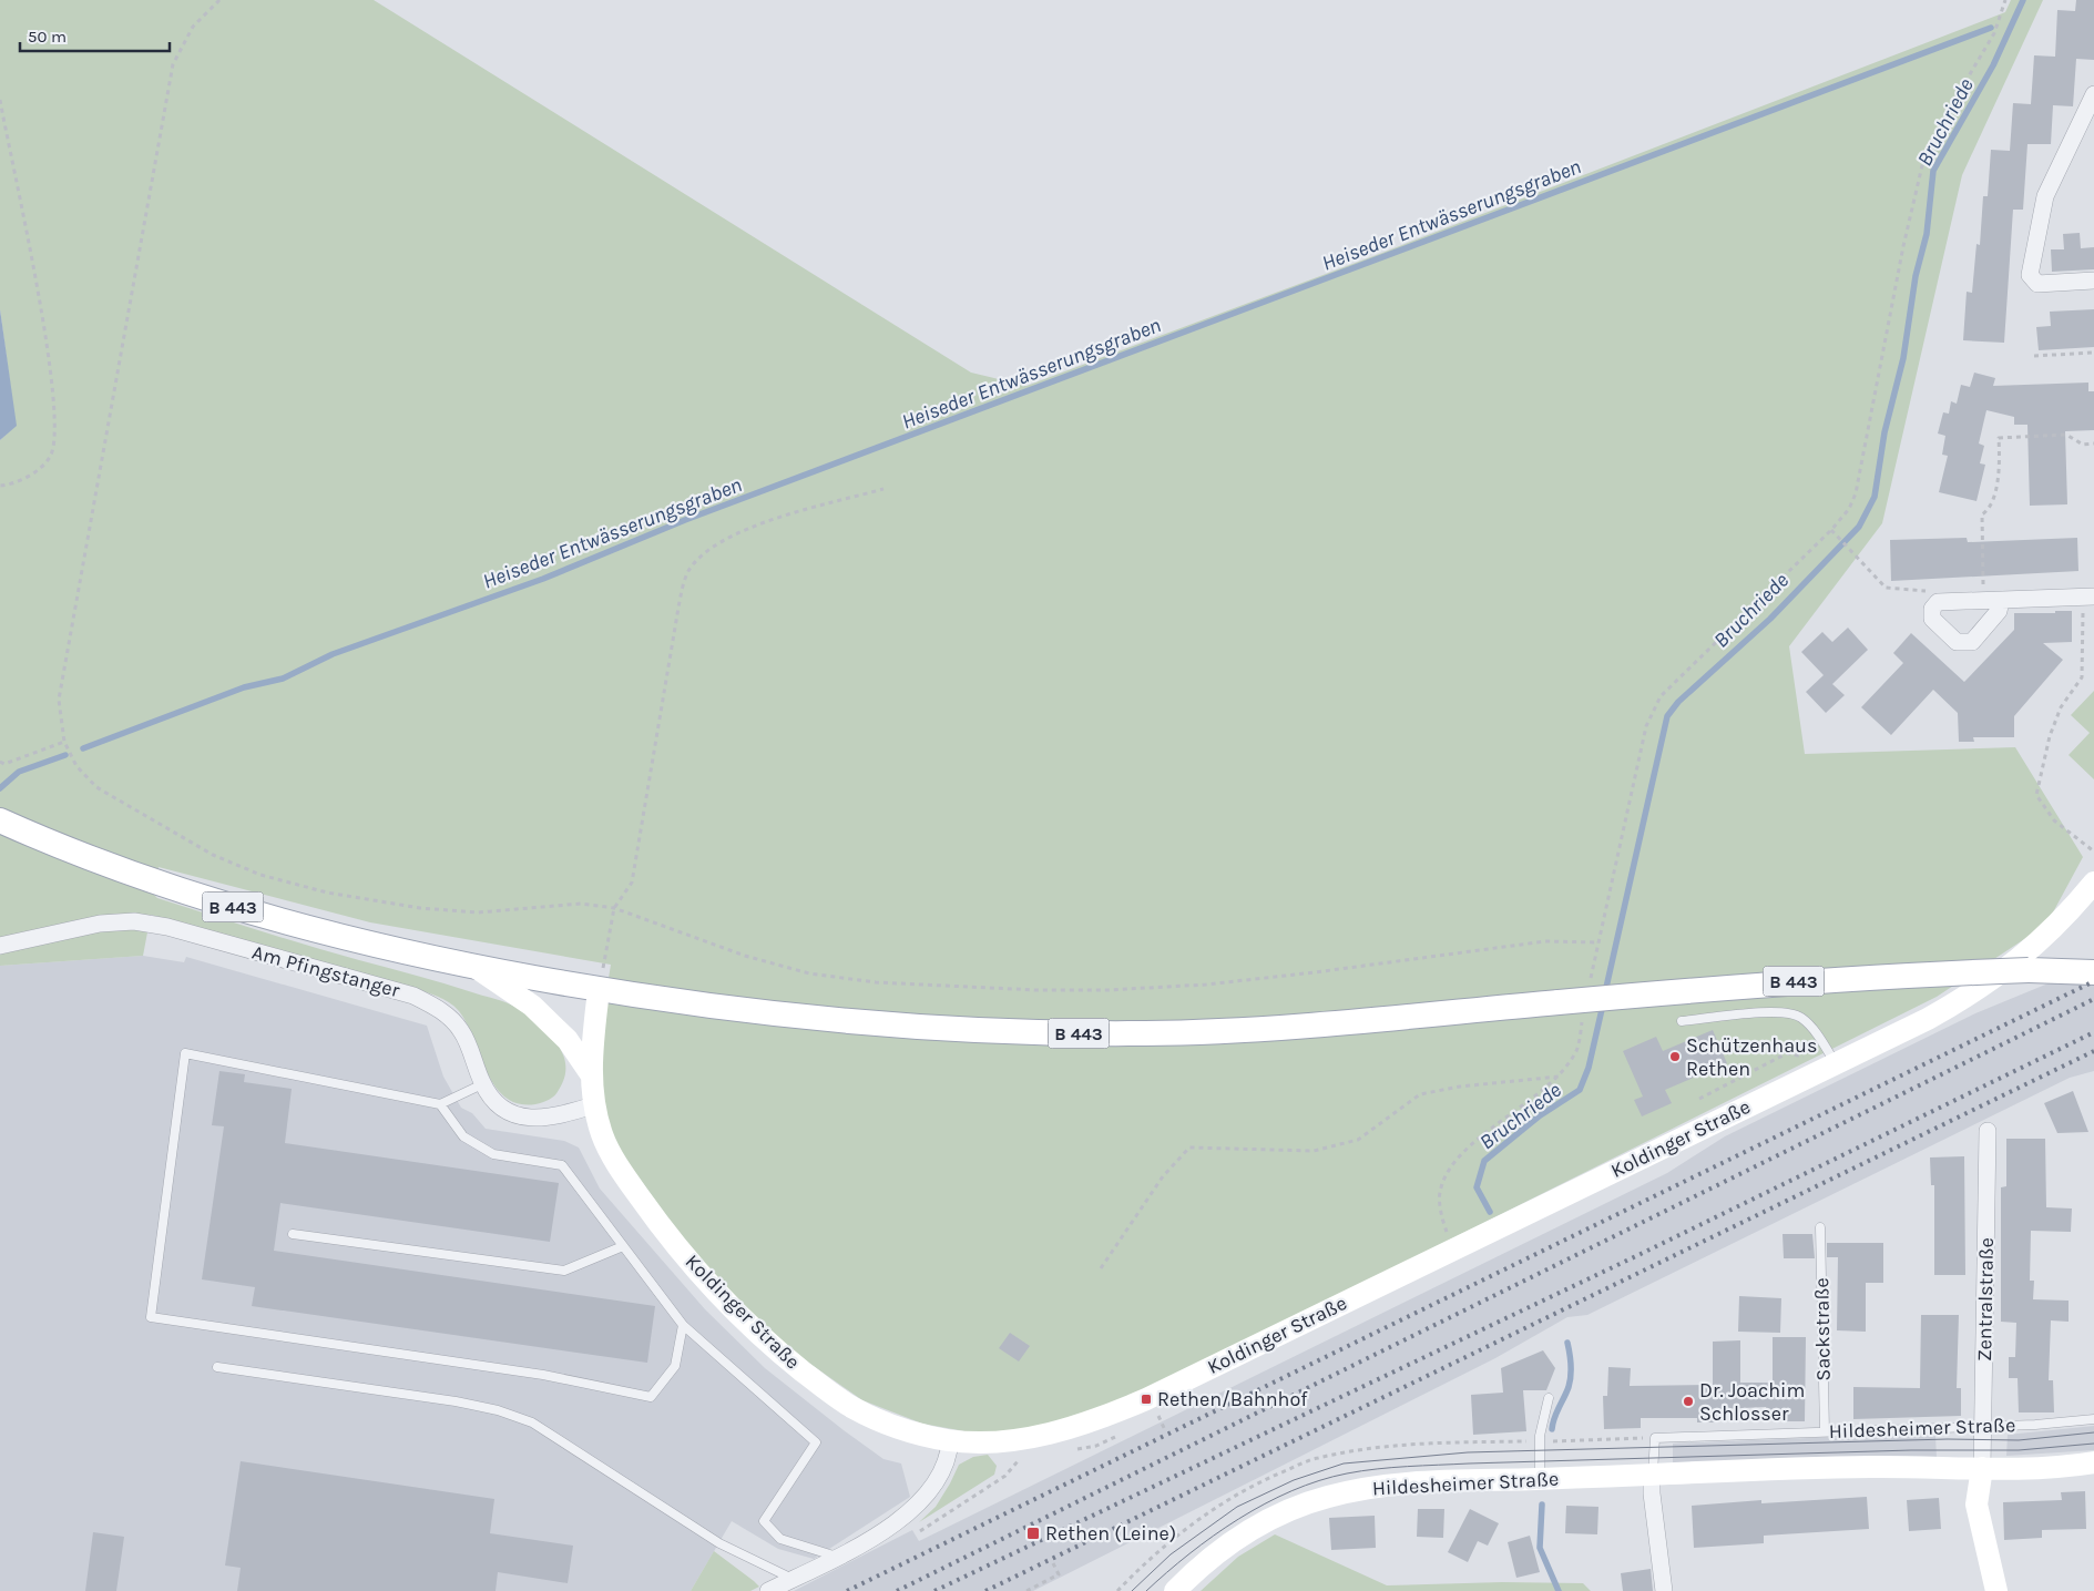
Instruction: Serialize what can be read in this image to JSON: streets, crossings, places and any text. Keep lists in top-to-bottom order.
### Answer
{
  "streets": {
    "main road": ["B 443"],
    "street": [
      "Am Pfingstanger",
      "Koldinger Straße",
      "Zentralstraße",
      "Hildesheimer Straße"
    ],
    "lane": ["Sackstraße"]
  },
  "crossings": [
    ["B 443", "Koldinger Straße"],
    ["Am Pfingstanger", "Koldinger Straße"],
    ["Zentralstraße", "Hildesheimer Straße"],
    ["Sackstraße", "Hildesheimer Straße"]
  ],
  "water": ["Bruchriede", "Heiseder Entwässerungsgraben"],
  "places": {
    "other": ["Schützenhaus Rethen", "Dr. Joachim Schlosser"],
    "transit": ["Rethen/Bahnhof", "Rethen (Leine)"]
  },
  "scale_bar": "50 m"
}
